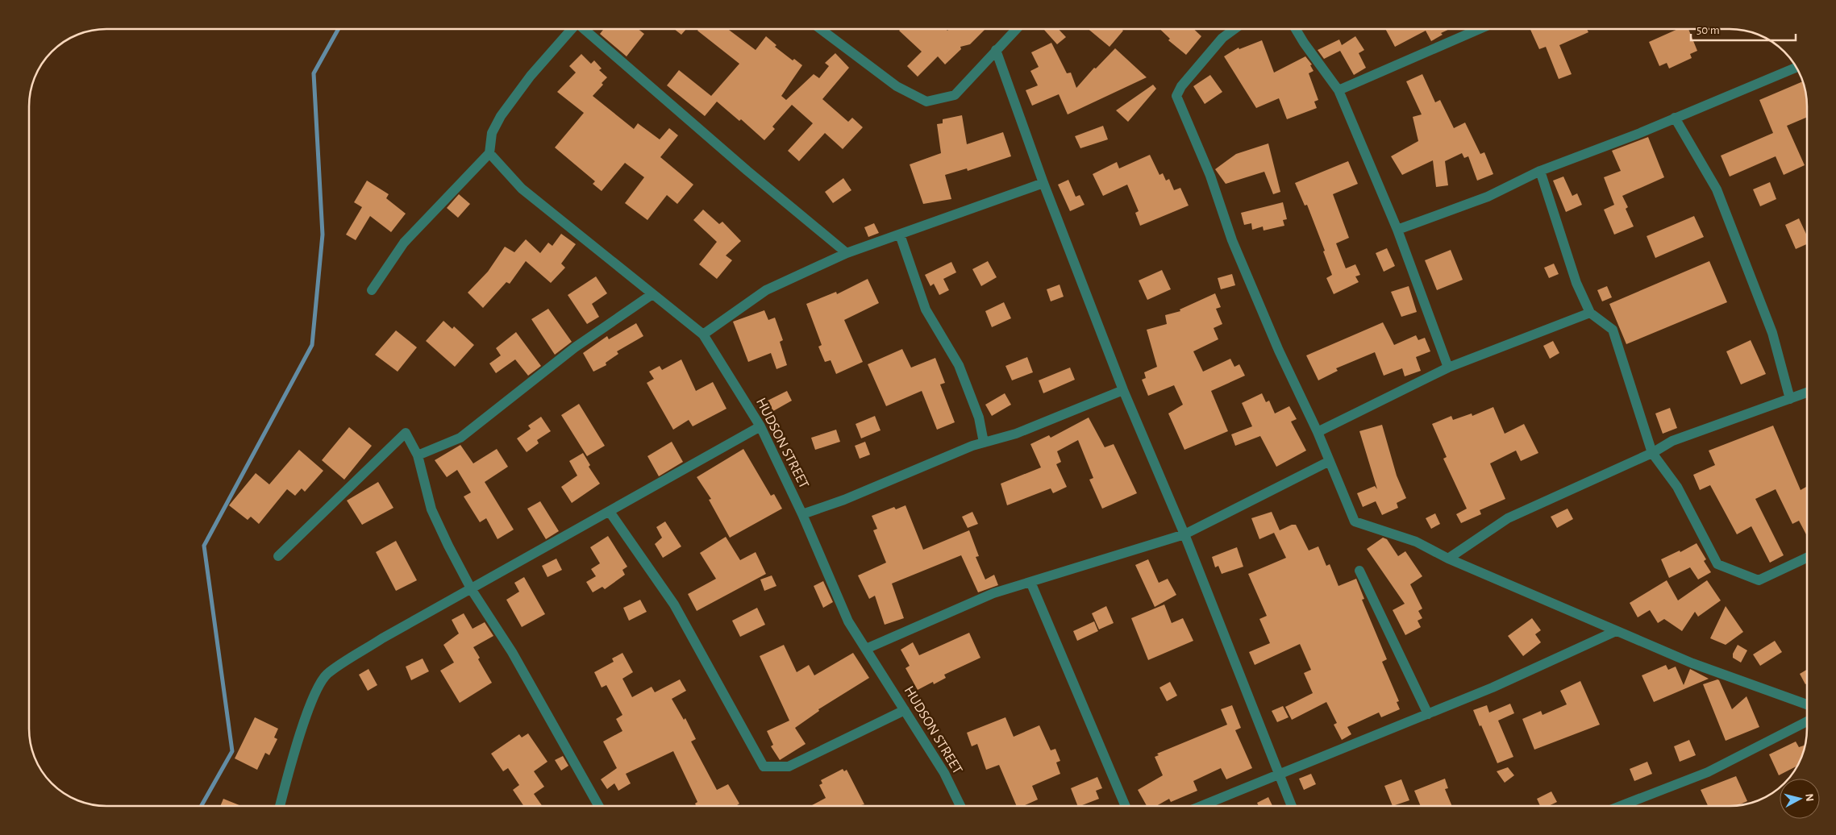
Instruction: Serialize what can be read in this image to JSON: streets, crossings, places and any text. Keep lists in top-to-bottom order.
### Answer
{
  "streets": {
    "street": ["HUDSON STREET"]
  },
  "scale_bar": "50 m",
  "north": "right"
}
